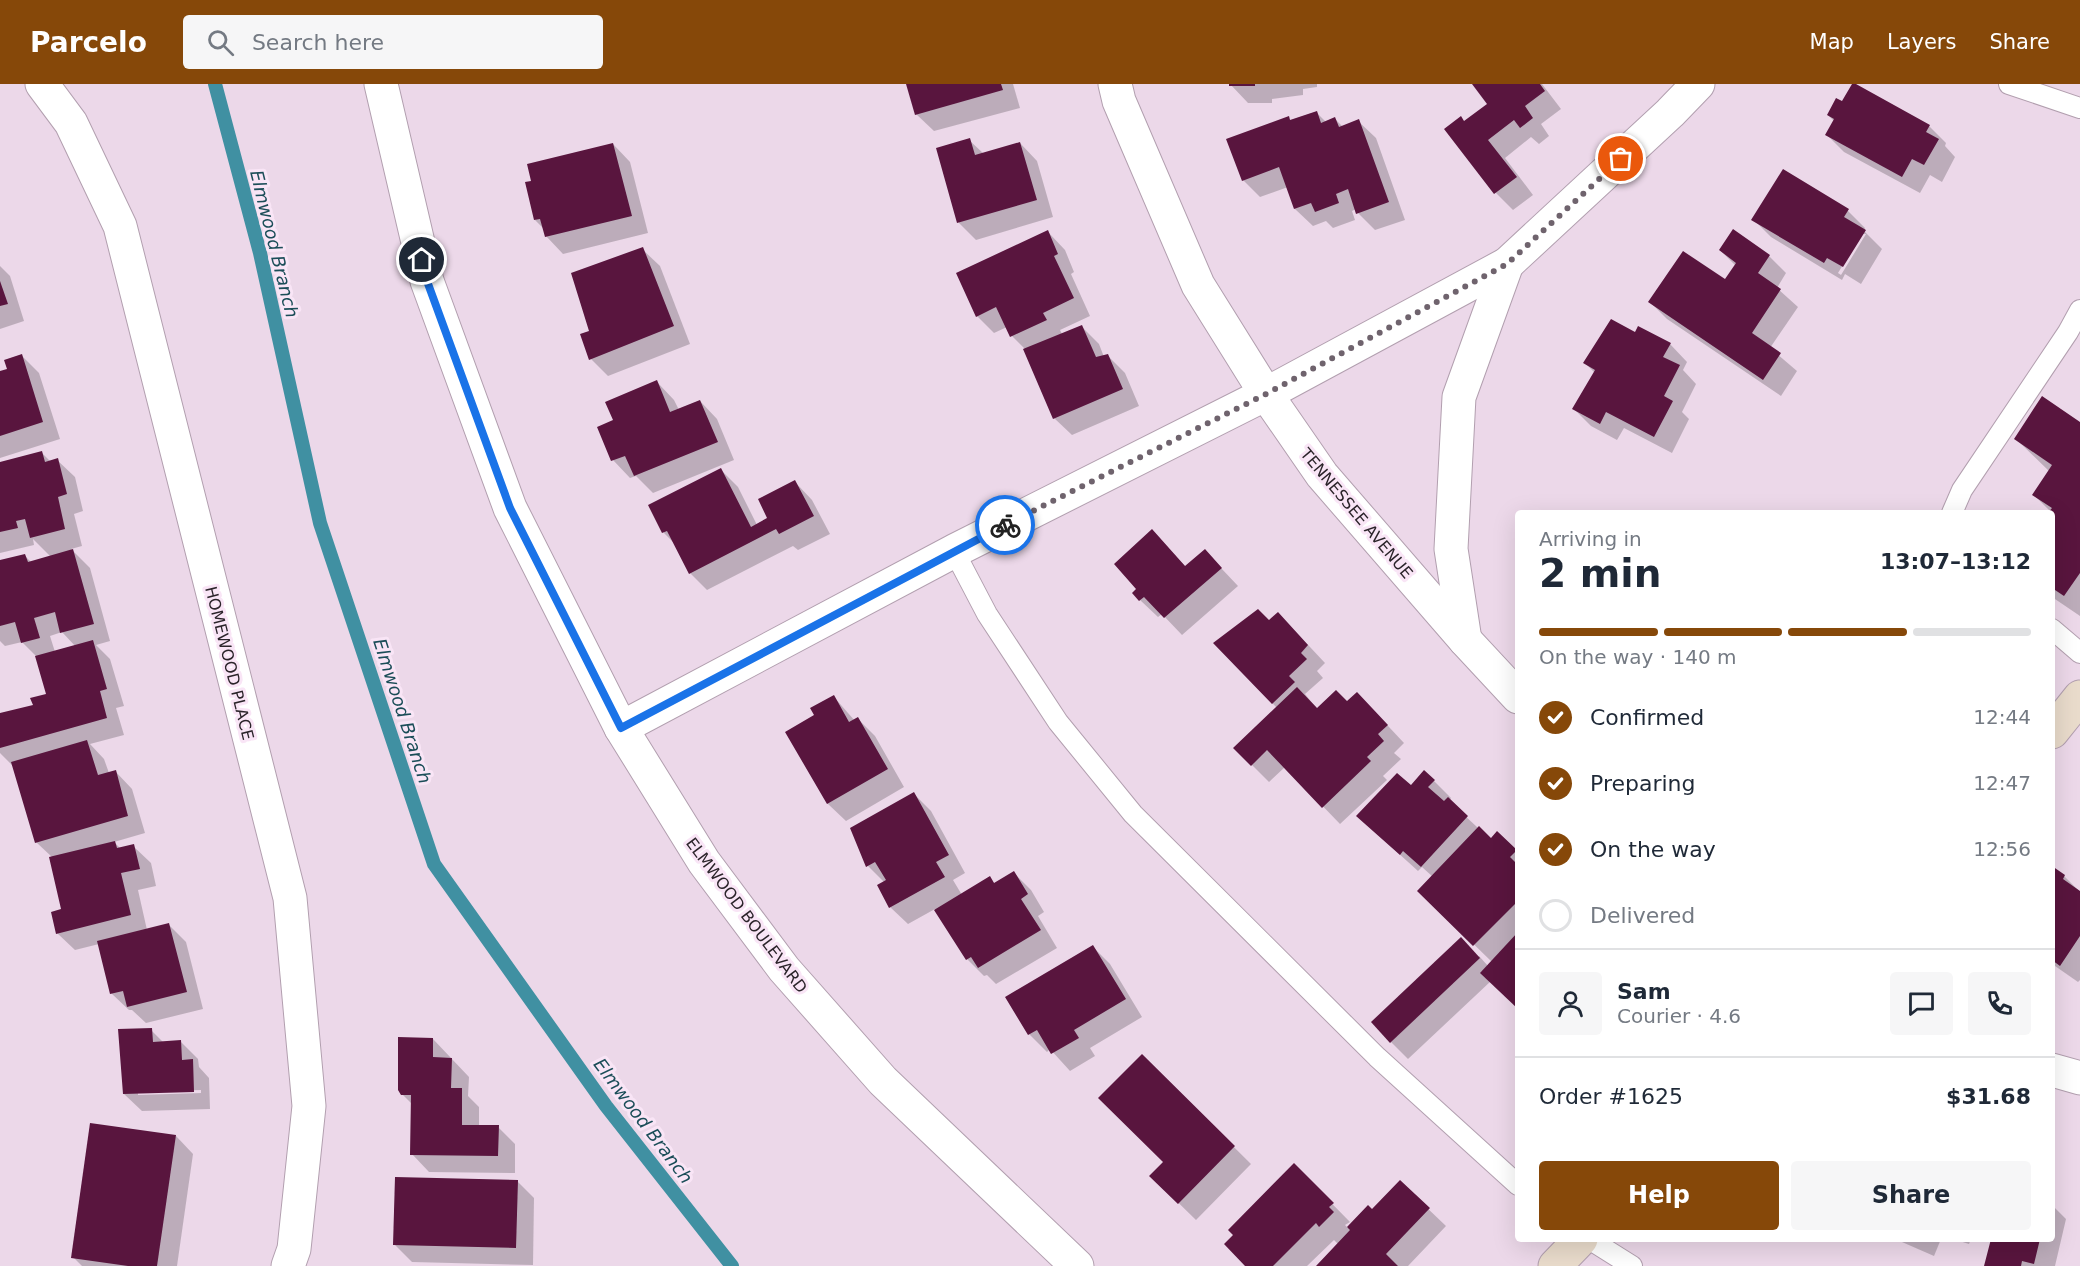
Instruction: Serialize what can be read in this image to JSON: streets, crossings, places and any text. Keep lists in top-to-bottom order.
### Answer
{
  "streets": {
    "street": ["TENNESSEE AVENUE", "HOMEWOOD PLACE", "ELMWOOD BOULEVARD"]
  },
  "water": ["Elmwood Branch"],
  "page": {
    "header": "Parcelo",
    "search": "Search here",
    "nav": ["Map", "Layers", "Share"],
    "heading": ["2 min", "Arriving in", "13:07–13:12"],
    "panel": [
      "Sam",
      "Courier · 4.6",
      "Order #1625",
      "$31.68"
    ],
    "bar": "On the way · 140 m",
    "list": [
      ["Confirmed", "12:44"],
      ["Preparing", "12:47"],
      ["On the way", "12:56"],
      "Delivered"
    ],
    "buttons": ["Help", "Share"]
  }
}
